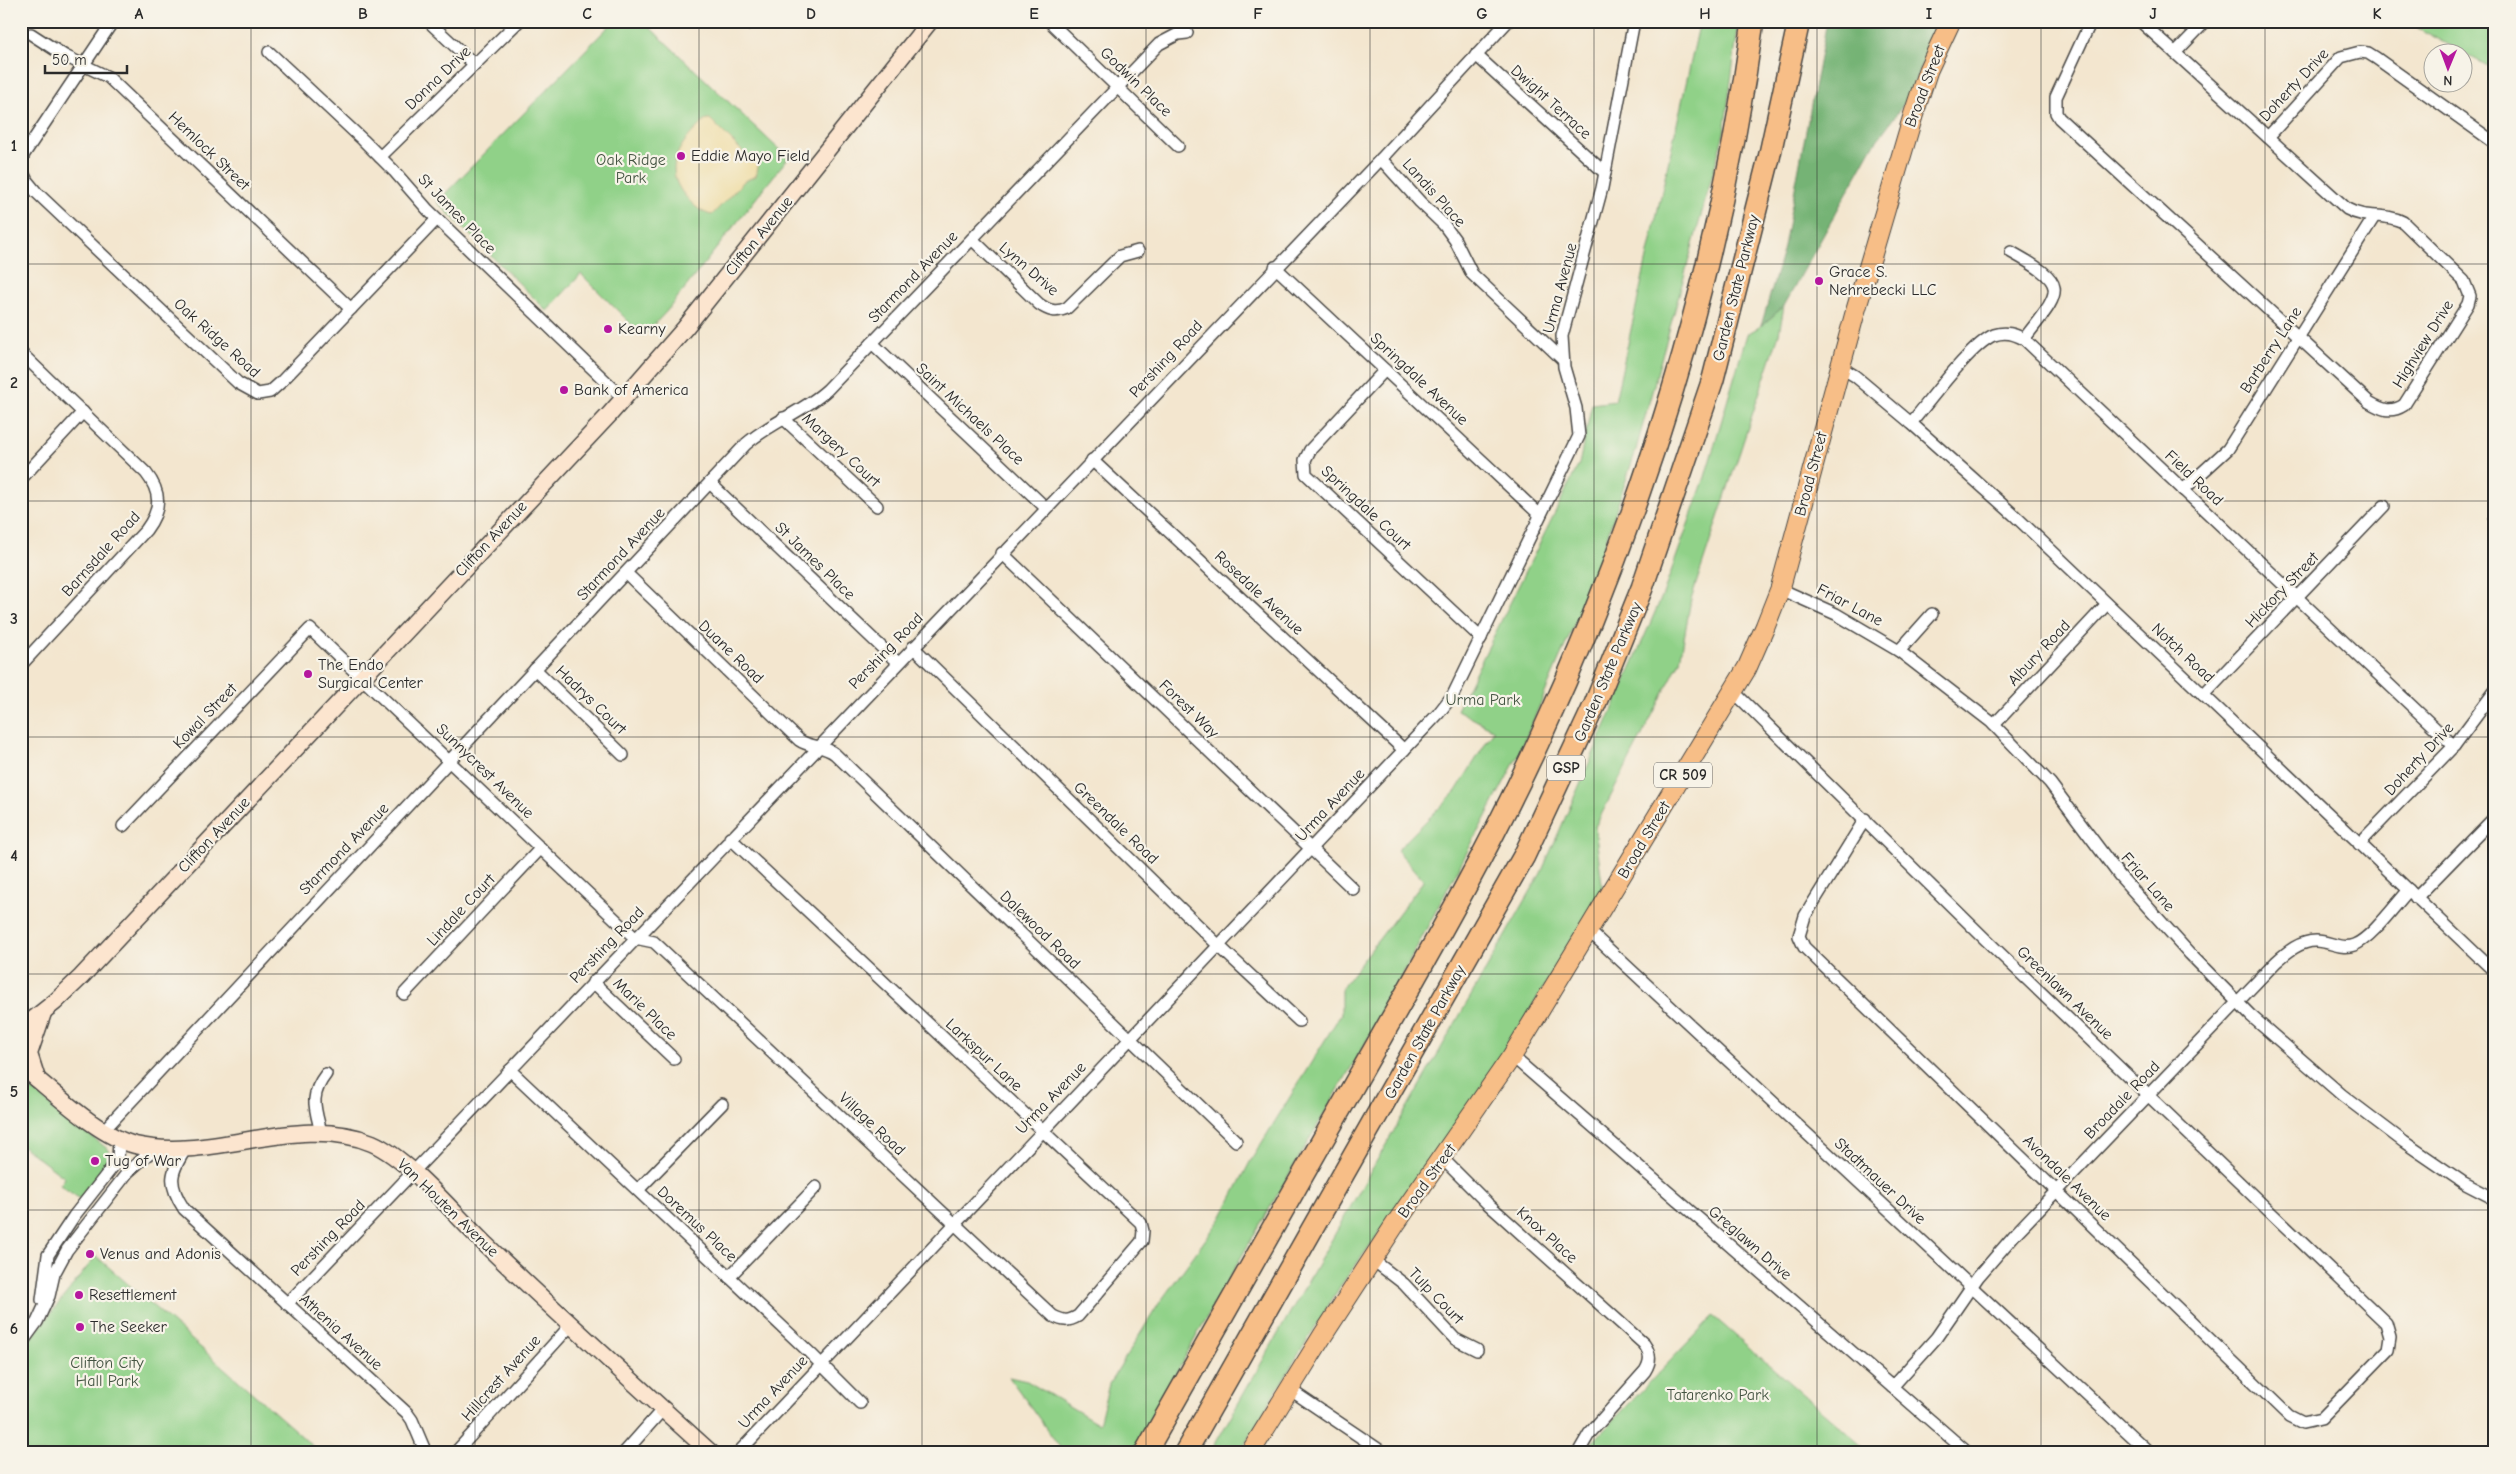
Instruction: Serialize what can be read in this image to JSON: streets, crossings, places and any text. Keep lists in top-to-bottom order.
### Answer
{
  "streets": {
    "highway": ["Garden State Parkway", "GSP"],
    "main road": [
      "Broad Street",
      "Clifton Avenue",
      "CR 509",
      "Van Houten Avenue"
    ],
    "street": [
      "Donna Drive",
      "Godwin Place",
      "Doherty Drive",
      "Dwight Terrace",
      "Hemlock Street",
      "Landis Place",
      "St James Place",
      "Lynn Drive",
      "Starmond Avenue",
      "Urma Avenue",
      "Oak Ridge Road",
      "Highview Drive",
      "Barberry Lane",
      "Pershing Road",
      "Springdale Avenue",
      "Saint Michaels Place",
      "Margery Court",
      "Field Road",
      "Springdale Court",
      "Barnsdale Road",
      "Hickory Street",
      "Rosedale Avenue",
      "Friar Lane",
      "Duane Road",
      "Albury Road",
      "Notch Road",
      "Hadrys Court",
      "Forest Way",
      "Kowal Street",
      "Sunnycrest Avenue",
      "Greendale Road",
      "Lindale Court",
      "Dalewood Road",
      "Greenlawn Avenue",
      "Marie Place",
      "Larkspur Lane",
      "Broadale Road",
      "Village Road",
      "Avondale Avenue",
      "Stadtmauer Drive",
      "Doremus Place",
      "Knox Place",
      "Greglawn Drive",
      "Tulp Court",
      "Athenia Avenue",
      "Hillcrest Avenue"
    ]
  },
  "crossings": [
    ["Donna Drive", "St James Place"],
    ["Godwin Place", "Starmond Avenue"],
    ["Doherty Drive", "Highview Drive"],
    ["Doherty Drive", "Field Road"],
    ["Doherty Drive", "Notch Road"],
    ["Broad Street", "Friar Lane"],
    ["Broad Street", "Notch Road"],
    ["Broad Street", "Greenlawn Avenue"],
    ["Broad Street", "Stadtmauer Drive"],
    ["Broad Street", "Knox Place"],
    ["Broad Street", "Greglawn Drive"],
    ["Broad Street", "Tulp Court"],
    ["Dwight Terrace", "Urma Avenue"],
    ["Dwight Terrace", "Pershing Road"],
    ["Hemlock Street", "Oak Ridge Road"],
    ["Landis Place", "Urma Avenue"],
    ["Landis Place", "Pershing Road"],
    ["St James Place", "Clifton Avenue"],
    ["St James Place", "Starmond Avenue"],
    ["St James Place", "Oak Ridge Road"],
    ["St James Place", "Pershing Road"],
    ["Clifton Avenue", "Sunnycrest Avenue"],
    ["Lynn Drive", "Starmond Avenue"],
    ["Starmond Avenue", "Saint Michaels Place"],
    ["Starmond Avenue", "Margery Court"],
    ["Starmond Avenue", "Duane Road"],
    ["Starmond Avenue", "Hadrys Court"],
    ["Starmond Avenue", "Sunnycrest Avenue"],
    ["Starmond Avenue", "Van Houten Avenue"],
    ["Urma Avenue", "Springdale Avenue"],
    ["Urma Avenue", "Springdale Court"],
    ["Urma Avenue", "Rosedale Avenue"],
    ["Urma Avenue", "Forest Way"],
    ["Urma Avenue", "Greendale Road"],
    ["Urma Avenue", "Dalewood Road"],
    ["Urma Avenue", "Larkspur Lane"],
    ["Urma Avenue", "Village Road"],
    ["Urma Avenue", "Doremus Place"],
    ["Highview Drive", "Barberry Lane"],
    ["Barberry Lane", "Field Road"],
    ["Pershing Road", "Springdale Avenue"],
    ["Pershing Road", "Saint Michaels Place"],
    ["Pershing Road", "Rosedale Avenue"],
    ["Pershing Road", "Duane Road"],
    ["Pershing Road", "Forest Way"],
    ["Pershing Road", "Sunnycrest Avenue"],
    ["Pershing Road", "Greendale Road"],
    ["Pershing Road", "Dalewood Road"],
    ["Pershing Road", "Marie Place"],
    ["Pershing Road", "Larkspur Lane"],
    ["Pershing Road", "Village Road"],
    ["Pershing Road", "Van Houten Avenue"],
    ["Pershing Road", "Doremus Place"],
    ["Pershing Road", "Athenia Avenue"],
    ["Springdale Avenue", "Springdale Court"],
    ["Field Road", "Hickory Street"],
    ["Field Road", "Notch Road"],
    ["Hickory Street", "Notch Road"],
    ["Friar Lane", "Albury Road"],
    ["Friar Lane", "Broadale Road"],
    ["Duane Road", "Dalewood Road"],
    ["Albury Road", "Notch Road"],
    ["Notch Road", "Broadale Road"],
    ["Kowal Street", "Sunnycrest Avenue"],
    ["Sunnycrest Avenue", "Lindale Court"],
    ["Sunnycrest Avenue", "Village Road"],
    ["Greenlawn Avenue", "Broadale Road"],
    ["Greenlawn Avenue", "Avondale Avenue"],
    ["Larkspur Lane", "Village Road"],
    ["Broadale Road", "Avondale Avenue"],
    ["Broadale Road", "Stadtmauer Drive"],
    ["Broadale Road", "Greglawn Drive"],
    ["Van Houten Avenue", "Athenia Avenue"],
    ["Van Houten Avenue", "Hillcrest Avenue"]
  ],
  "parks": [
    "Oak Ridge Park",
    "Urma Park",
    "Clifton City Hall Park",
    "Tatarenko Park"
  ],
  "places": [
    "Eddie Mayo Field",
    "Grace S. Nehrebecki LLC",
    "Kearny",
    "Bank of America",
    "The Endo Surgical Center",
    "Tug of War",
    "Venus and Adonis",
    "Resettlement",
    "The Seeker"
  ],
  "scale_bar": "50 m",
  "north": "bottom",
  "grid": {
    "columns": [
      "A",
      "B",
      "C",
      "D",
      "E",
      "F",
      "G",
      "H",
      "I",
      "J",
      "K"
    ],
    "rows": [
      "1",
      "2",
      "3",
      "4",
      "5",
      "6"
    ]
  }
}
